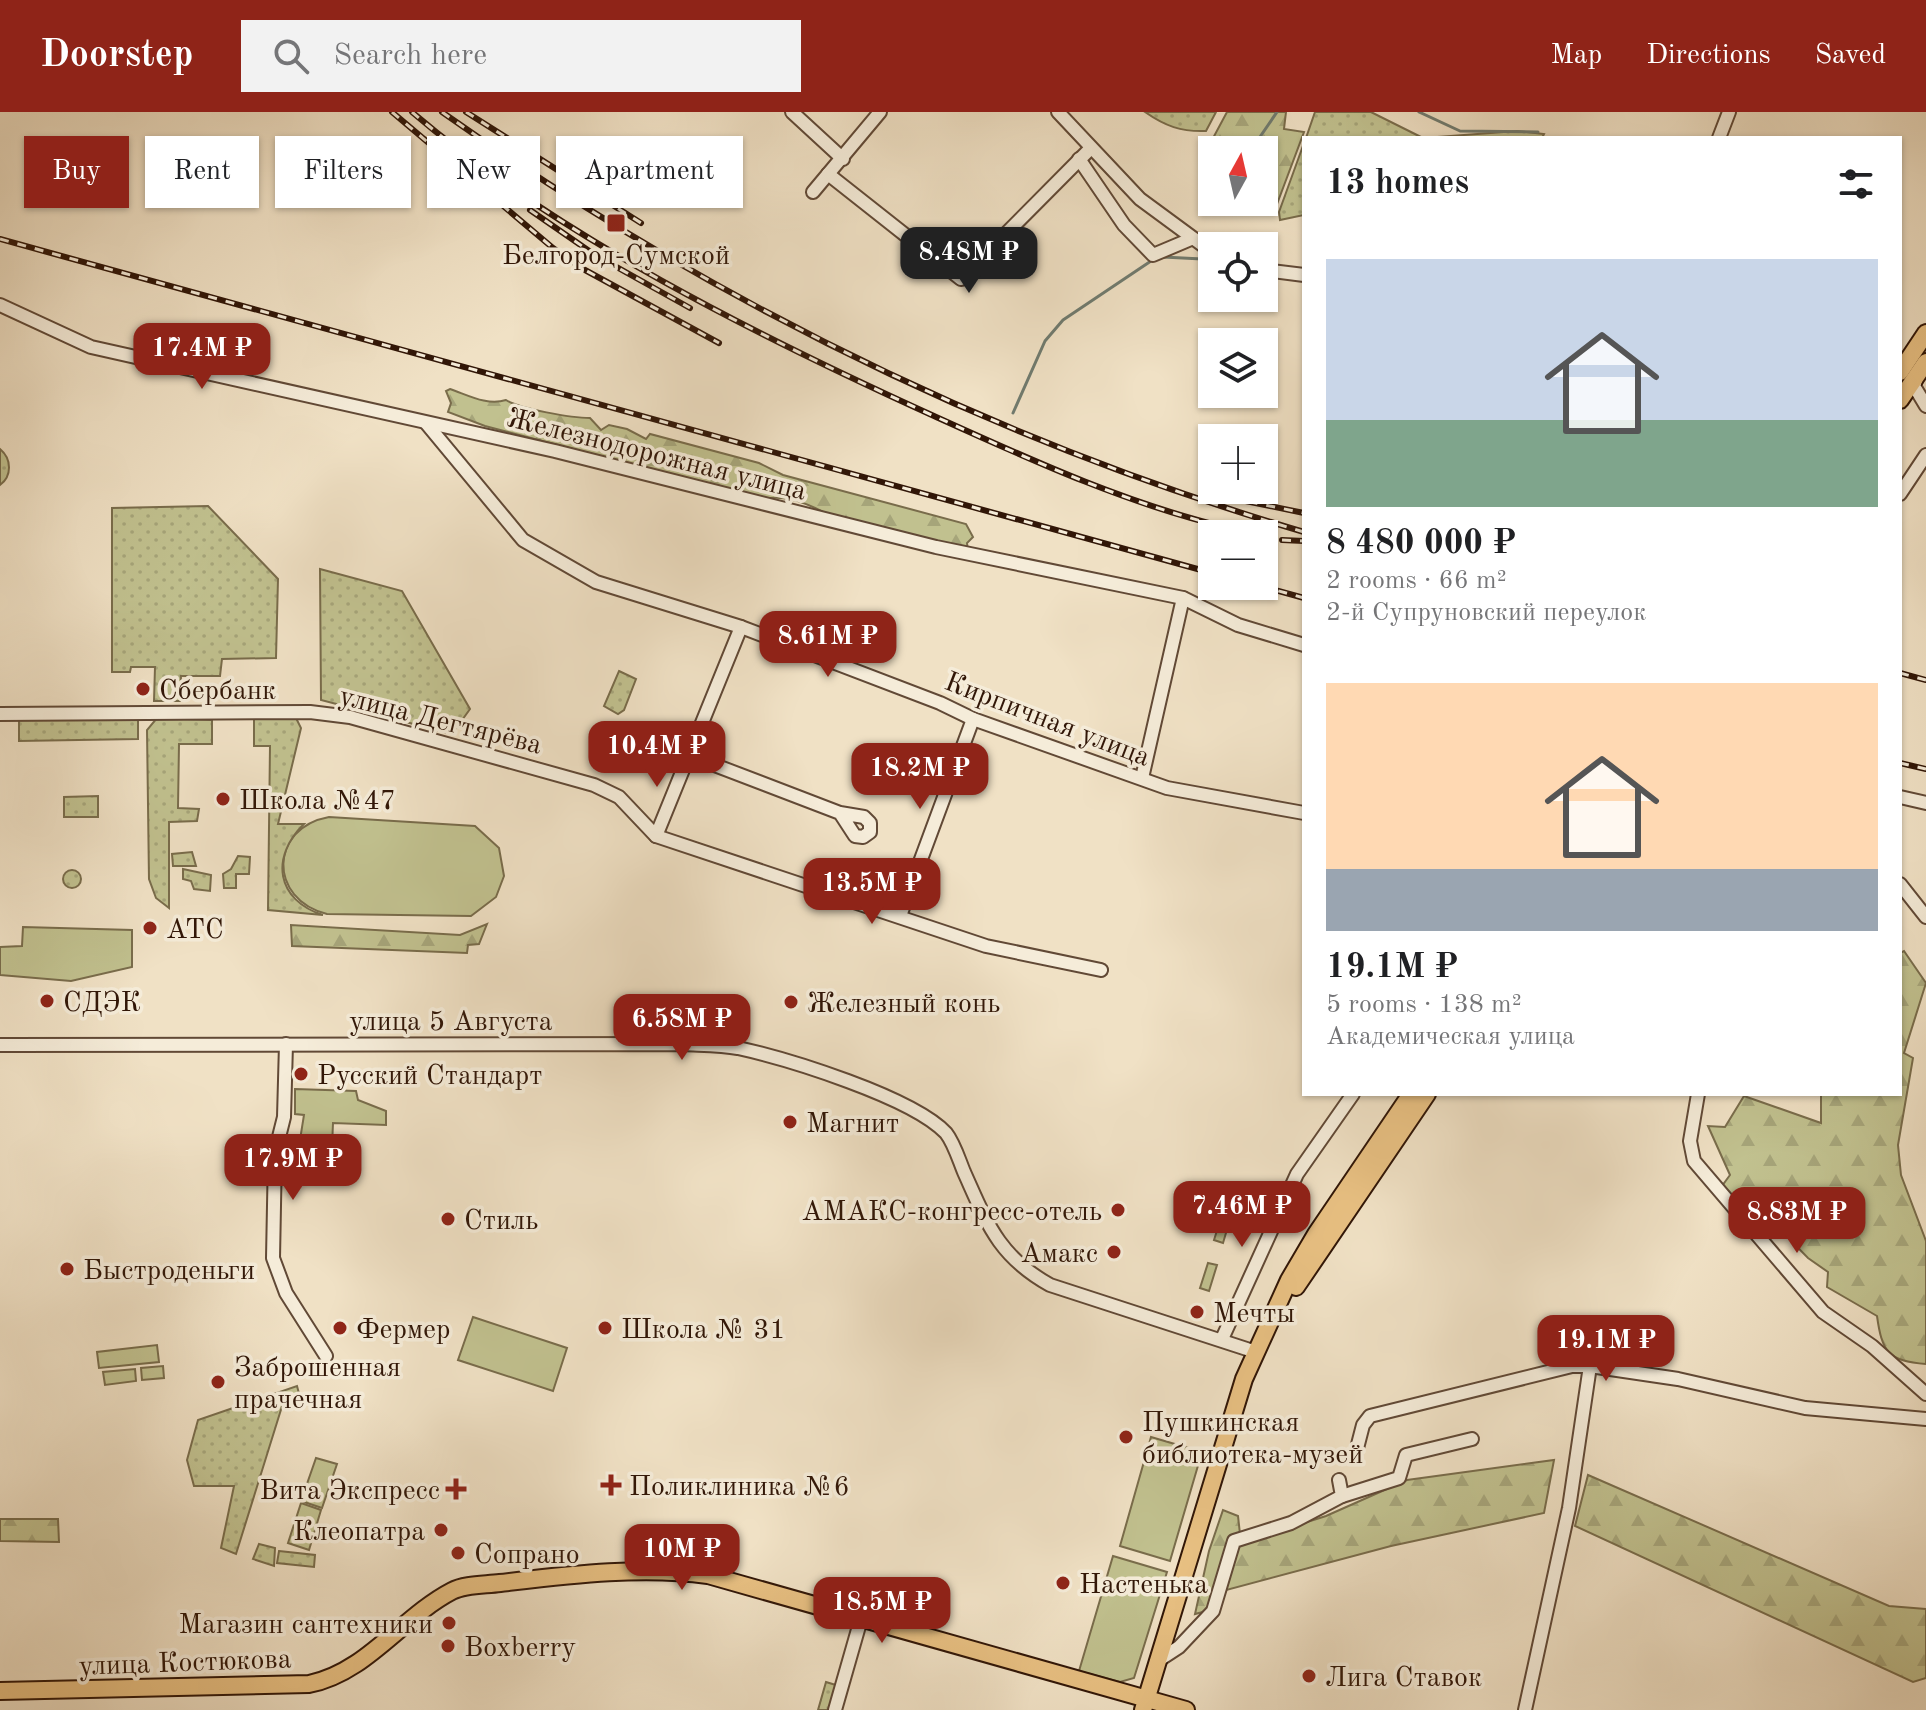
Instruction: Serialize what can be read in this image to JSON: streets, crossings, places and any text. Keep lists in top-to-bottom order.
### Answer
{
  "streets": {
    "main road": ["улица Костюкова"],
    "street": [
      "Железнодорожная улица",
      "Кирпичная улица",
      "улица Дегтярёва",
      "улица 5 Августа"
    ]
  },
  "crossings": [
    ["Железнодорожная улица", "Кирпичная улица"]
  ],
  "places": {
    "transit": ["Белгород-Сумской"],
    "other": [
      "Сбербанк",
      "Школа №47",
      "АТС",
      "СДЭК",
      "Железный конь",
      "Русский Стандарт",
      "Магнит",
      "АМАКС-конгресс-отель",
      "Стиль",
      "Амакс",
      "Быстроденьги",
      "Мечты",
      "Фермер",
      "Школа № 31",
      "Заброшенная прачечная",
      "Пушкинская библиотека-музей",
      "Клеопатра",
      "Сопрано",
      "Настенька",
      "Магазин сантехники",
      "Boxberry",
      "Лига Ставок"
    ],
    "health": ["Поликлиника №6", "Вита Экспресс"]
  },
  "north": "top",
  "page": {
    "header": "Doorstep",
    "search": "Search here",
    "nav": ["Map", "Directions", "Saved"],
    "map_buttons": ["+", "−"],
    "chip": [
      "Buy",
      "Rent",
      "Filters",
      "New",
      "Apartment"
    ],
    "heading": "13 homes",
    "price": [
      "8.48M ₽",
      "17.4M ₽",
      "8.61M ₽",
      "10.4M ₽",
      "18.2M ₽",
      "13.5M ₽",
      "6.58M ₽",
      "17.9M ₽",
      "7.46M ₽",
      "8.83M ₽",
      "19.1M ₽",
      "10M ₽",
      "18.5M ₽"
    ],
    "list": [
      {
        "name": "8 480 000 ₽",
        "note": "2 rooms · 66 m² · 2-й Супруновский переулок"
      },
      {
        "name": "19.1M ₽",
        "note": "5 rooms · 138 m² · Академическая улица"
      }
    ]
  }
}
